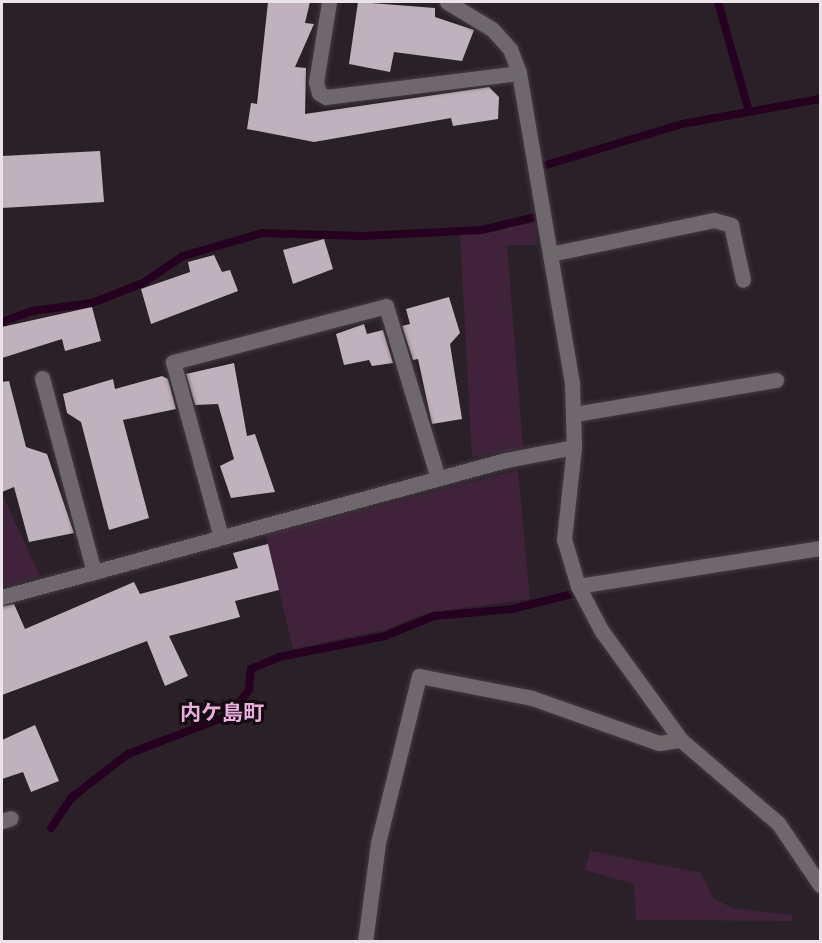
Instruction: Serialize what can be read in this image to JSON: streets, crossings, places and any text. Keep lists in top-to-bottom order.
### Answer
{
  "districts": ["内ケ島町"]
}
